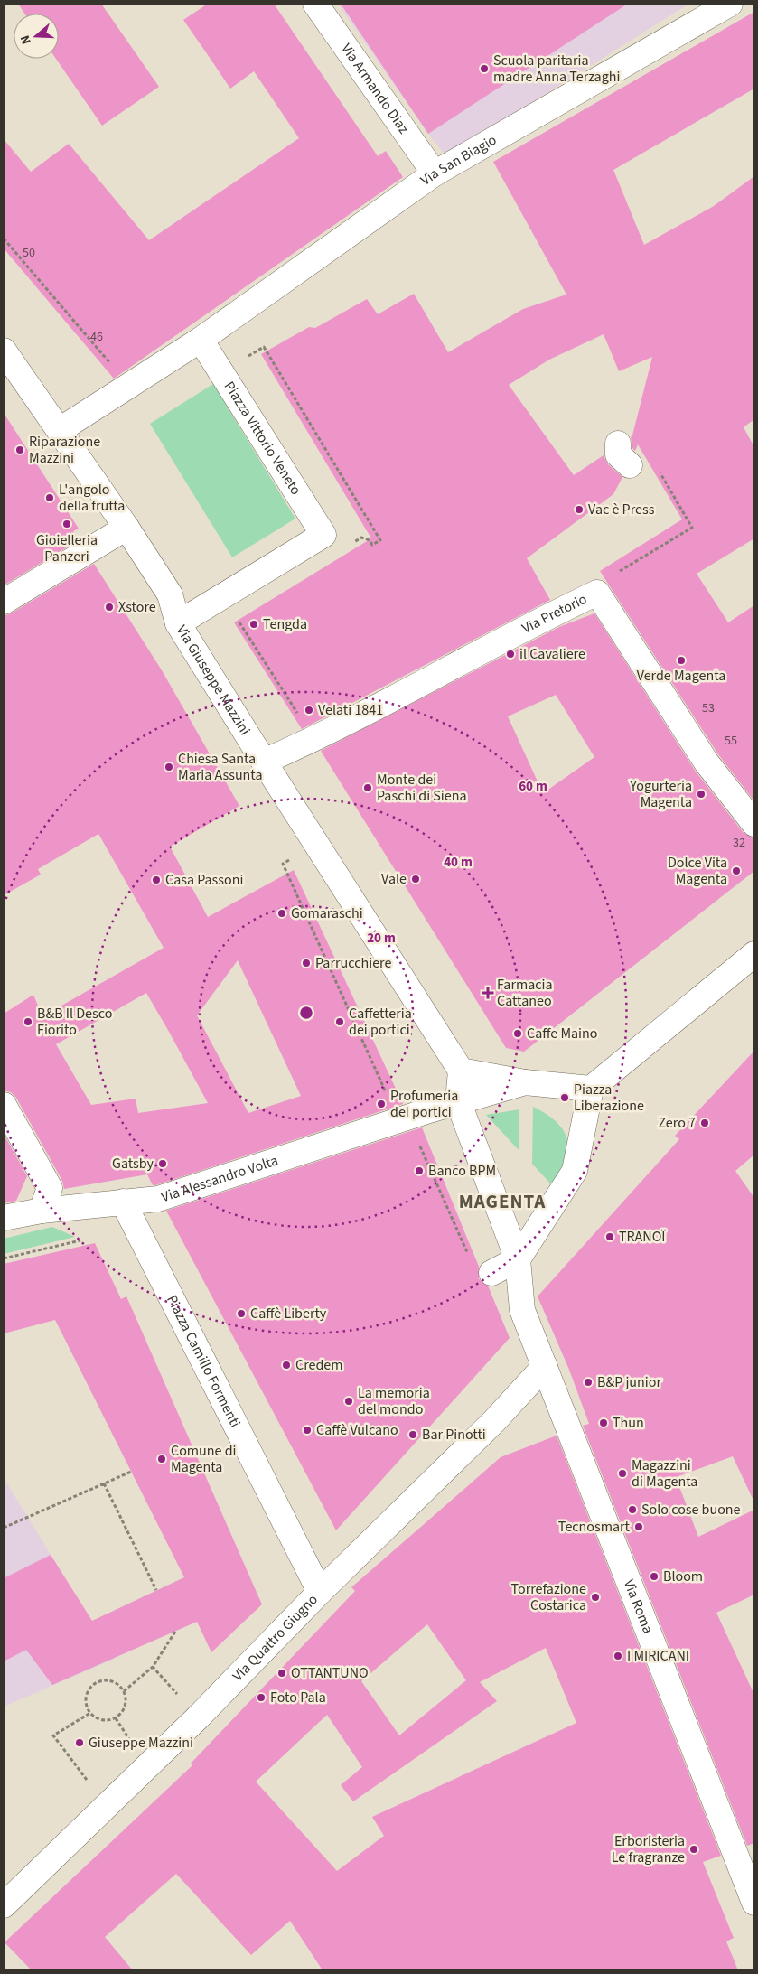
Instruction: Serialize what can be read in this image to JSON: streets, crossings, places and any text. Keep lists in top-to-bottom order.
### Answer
{
  "streets": {
    "street": [
      "Via Armando Diaz",
      "Via San Biagio",
      "Piazza Vittorio Veneto",
      "Via Pretorio",
      "Via Giuseppe Mazzini",
      "Via Alessandro Volta",
      "Piazza Camillo Formenti",
      "Via Roma",
      "Via Quattro Giugno"
    ]
  },
  "crossings": [
    ["Via Armando Diaz", "Via San Biagio"],
    ["Via San Biagio", "Piazza Vittorio Veneto"],
    ["Piazza Vittorio Veneto", "Via Giuseppe Mazzini"],
    ["Via Pretorio", "Via Giuseppe Mazzini"],
    ["Via Alessandro Volta", "Piazza Camillo Formenti"],
    ["Piazza Camillo Formenti", "Via Quattro Giugno"],
    ["Via Roma", "Via Quattro Giugno"]
  ],
  "districts": ["MAGENTA"],
  "places": {
    "other": [
      "Scuola paritaria madre Anna Terzaghi",
      "Riparazione Mazzini",
      "L'angolo della frutta",
      "Vac è Press",
      "Gioielleria Panzeri",
      "Xstore",
      "Tengda",
      "il Cavaliere",
      "Verde Magenta",
      "Velati 1841",
      "Chiesa Santa Maria Assunta",
      "Monte dei Paschi di Siena",
      "Yogurteria Magenta",
      "Dolce Vita Magenta",
      "Vale",
      "Casa Passoni",
      "Gomaraschi",
      "Parrucchiere",
      "B&B Il Desco Fiorito",
      "Caffetteria dei portici",
      "Caffe Maino",
      "Piazza Liberazione",
      "Profumeria dei portici",
      "Zero 7",
      "Gatsby",
      "Banco BPM",
      "TRANOÏ",
      "Caffè Liberty",
      "Credem",
      "B&P junior",
      "La memoria del mondo",
      "Thun",
      "Caffè Vulcano",
      "Bar Pinotti",
      "Comune di Magenta",
      "Magazzini di Magenta",
      "Solo cose buone",
      "Tecnosmart",
      "Bloom",
      "Torrefazione Costarica",
      "I MIRICANI",
      "OTTANTUNO",
      "Foto Pala",
      "Giuseppe Mazzini",
      "Erboristeria Le fragranze"
    ],
    "health": ["Farmacia Cattaneo"]
  },
  "house_numbers": [
    "50",
    "46",
    "53",
    "55",
    "32"
  ],
  "north": "left",
  "rings": ["60 m", "40 m", "20 m"]
}
